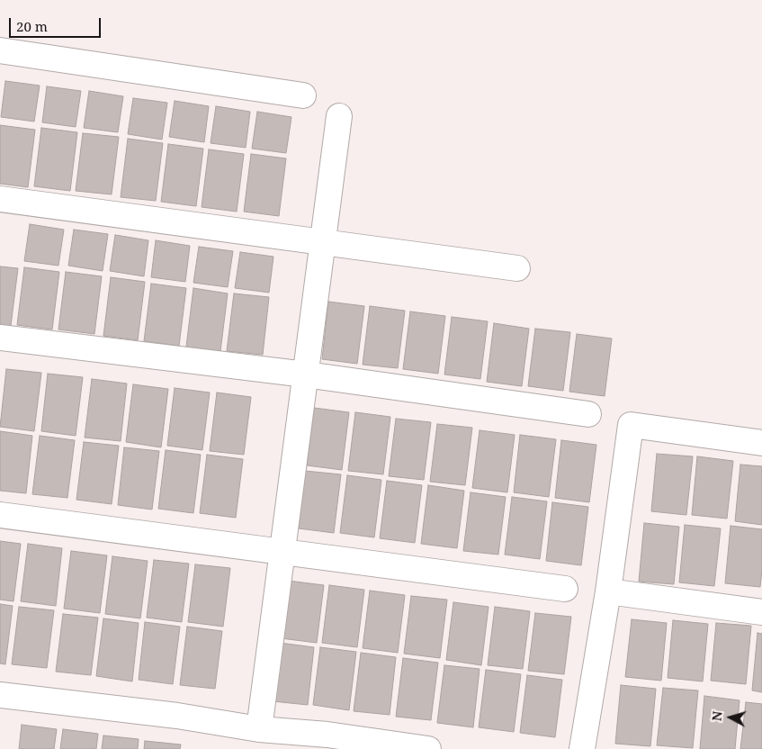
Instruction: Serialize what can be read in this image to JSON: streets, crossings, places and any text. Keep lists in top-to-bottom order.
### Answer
{
  "scale_bar": "20 m",
  "north": "left"
}
